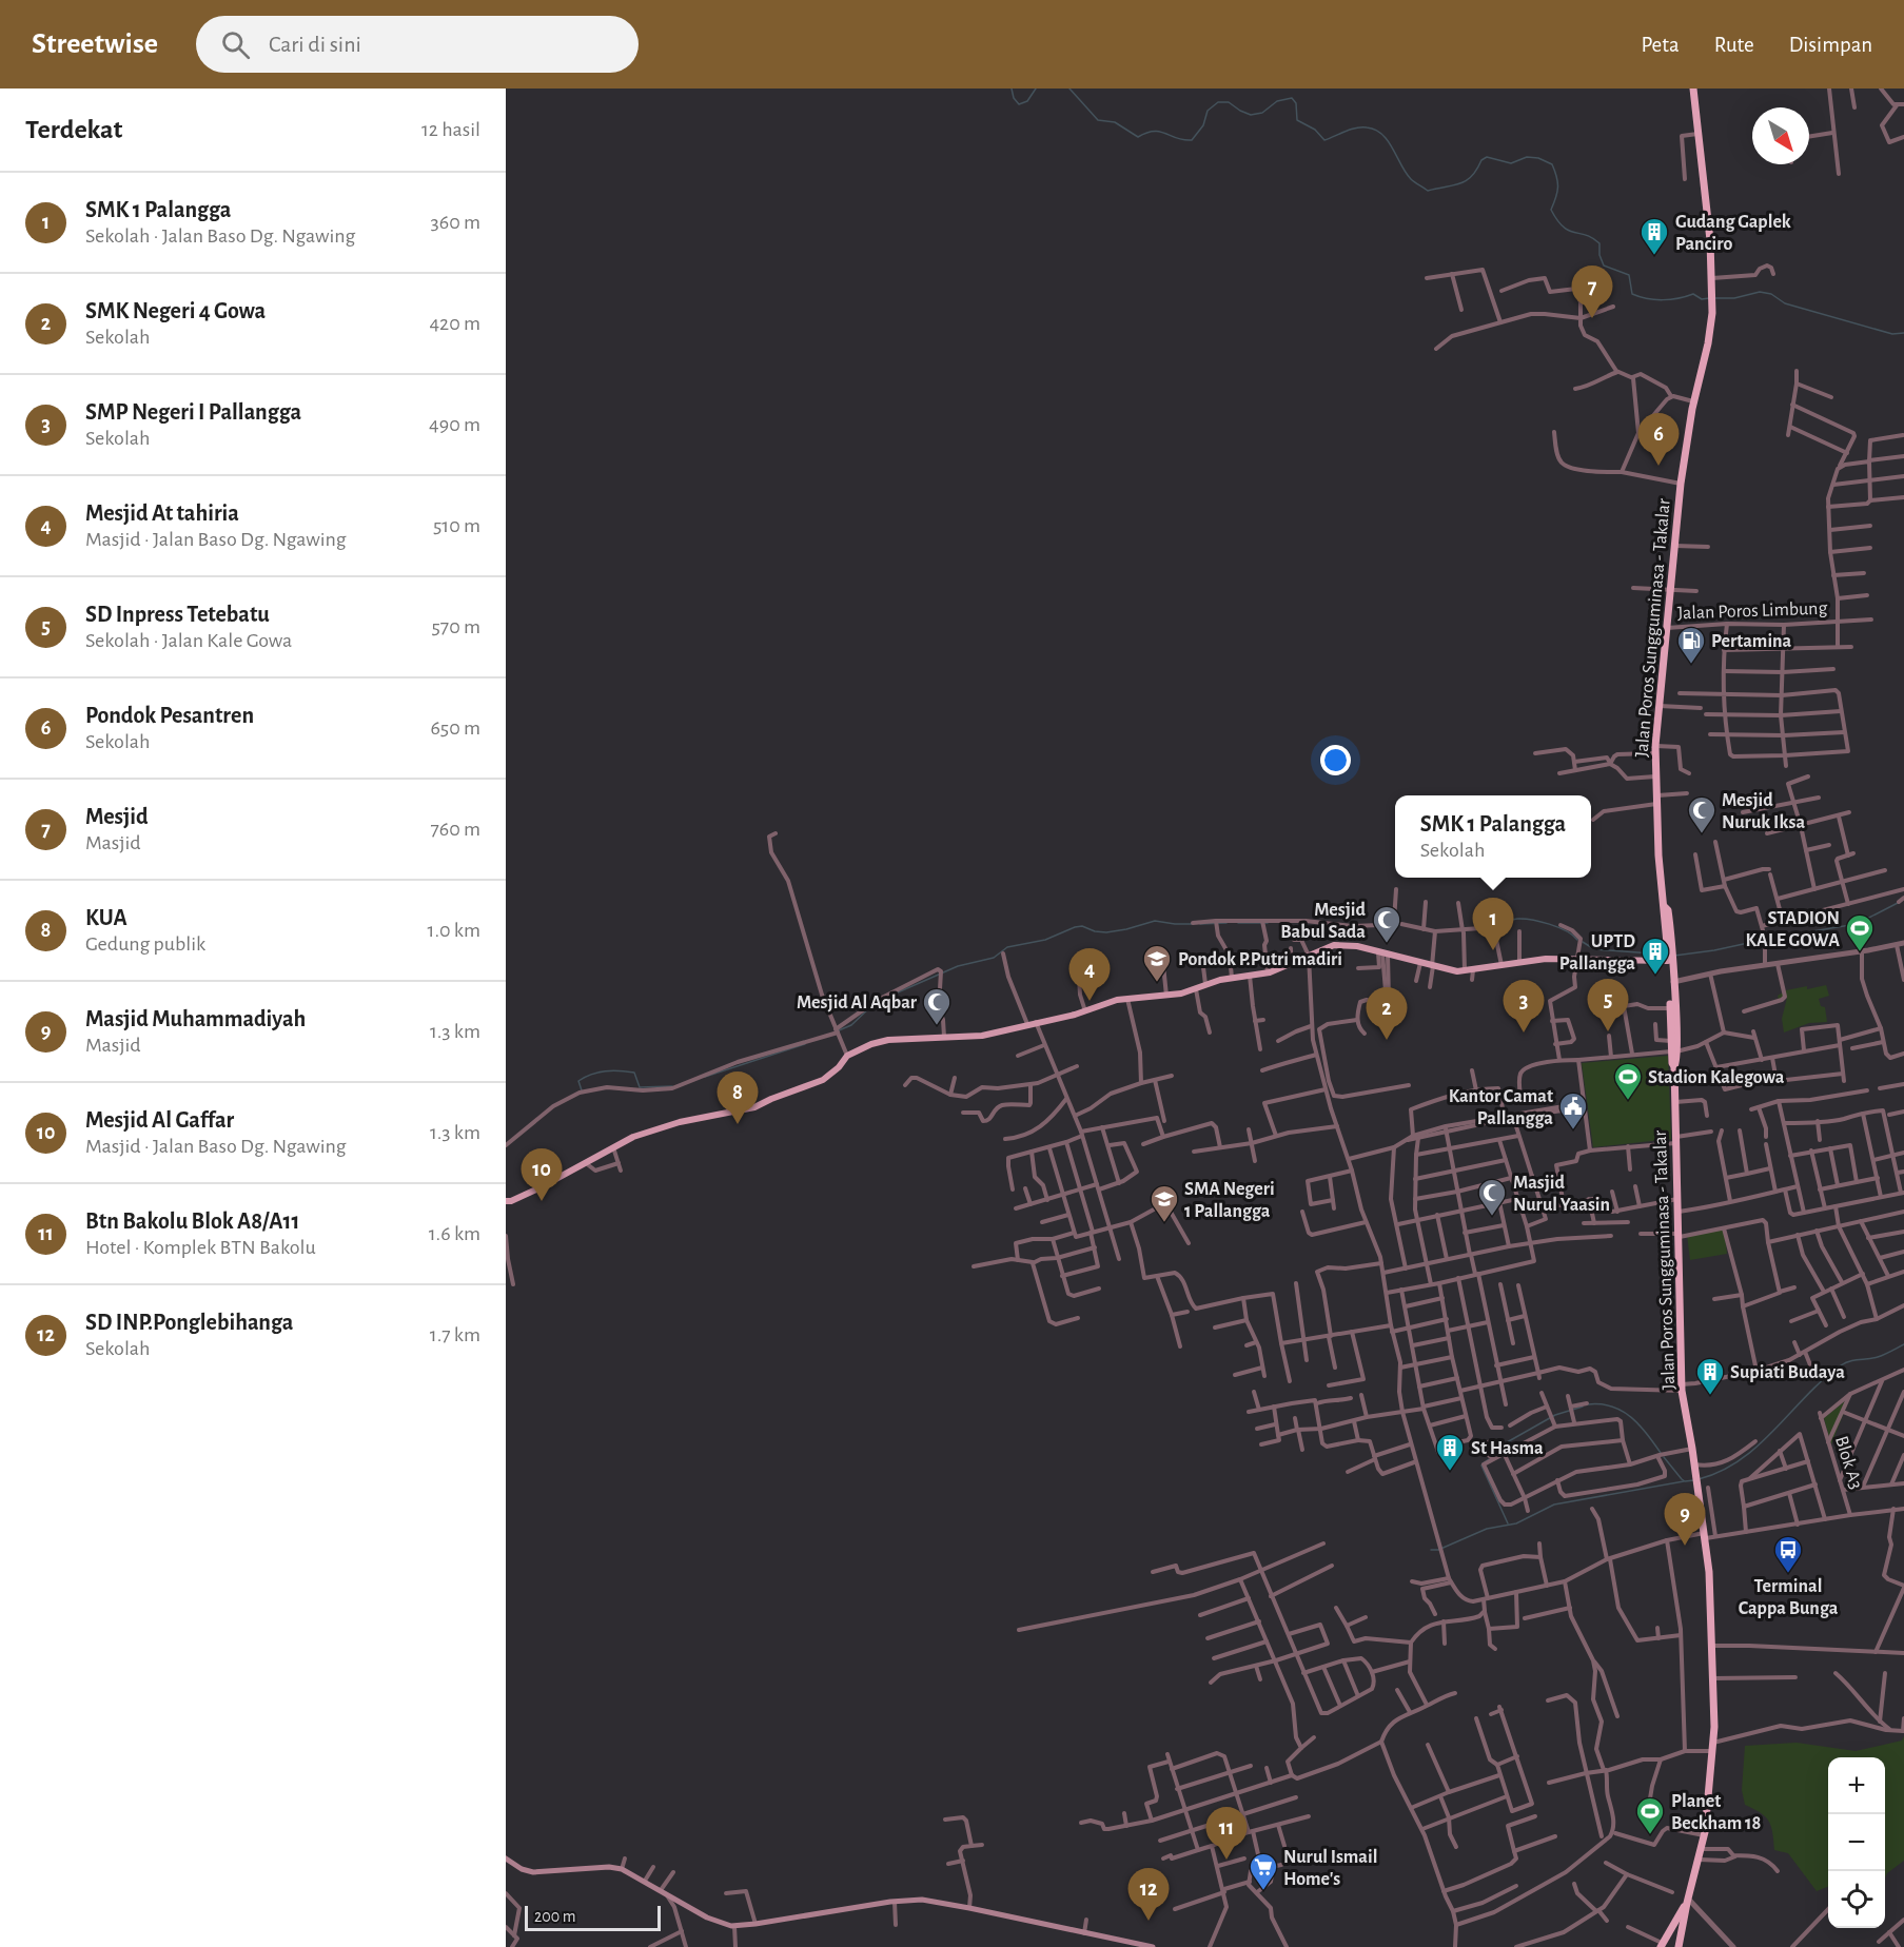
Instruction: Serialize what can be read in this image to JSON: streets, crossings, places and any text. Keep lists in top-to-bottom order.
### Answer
{
  "streets": {
    "highway": ["Jalan Poros Sungguminasa - Takalar"],
    "street": ["Jalan Poros Limbung", "Blok A3"]
  },
  "crossings": [
    ["Jalan Poros Limbung", "Jalan Poros Sungguminasa - Takalar"]
  ],
  "places": {
    "building": [
      "Gudang Gaplek Panciro",
      "UPTD Pallangga",
      "Supiati Budaya",
      "St Hasma"
    ],
    "fuel station": ["Pertamina"],
    "mosque": [
      "Mesjid Nuruk Iksa",
      "Mesjid Babul Sada",
      "Mesjid Al Aqbar",
      "Masjid Nurul Yaasin"
    ],
    "sports": ["STADION KALE GOWA", "Stadion Kalegowa", "Planet Beckham 18"],
    "school or university": ["Pondok P.Putri madiri", "SMA Negeri 1 Pallangga"],
    "public building": ["Kantor Camat Pallangga"],
    "bus stop": ["Terminal Cappa Bunga"],
    "supermarket": ["Nurul Ismail Home's"]
  },
  "scale_bar": "200 m",
  "north": "bottom right",
  "page": {
    "header": "Streetwise",
    "search": "Cari di sini",
    "nav": ["Peta", "Rute", "Disimpan"],
    "heading": ["Terdekat", "12 hasil"],
    "list": [
      {
        "mark": "1",
        "name": "SMK 1 Palangga",
        "note": "Sekolah · Jalan Baso Dg. Ngawing",
        "value": "360 m"
      },
      {
        "mark": "2",
        "name": "SMK Negeri 4 Gowa",
        "note": "Sekolah",
        "value": "420 m"
      },
      {
        "mark": "3",
        "name": "SMP Negeri I Pallangga",
        "note": "Sekolah",
        "value": "490 m"
      },
      {
        "mark": "4",
        "name": "Mesjid At tahiria",
        "note": "Masjid · Jalan Baso Dg. Ngawing",
        "value": "510 m"
      },
      {
        "mark": "5",
        "name": "SD Inpress Tetebatu",
        "note": "Sekolah · Jalan Kale Gowa",
        "value": "570 m"
      },
      {
        "mark": "6",
        "name": "Pondok Pesantren",
        "note": "Sekolah",
        "value": "650 m"
      },
      {
        "mark": "7",
        "name": "Mesjid",
        "note": "Masjid",
        "value": "760 m"
      },
      {
        "mark": "8",
        "name": "KUA",
        "note": "Gedung publik",
        "value": "1.0 km"
      },
      {
        "mark": "9",
        "name": "Masjid Muhammadiyah",
        "note": "Masjid",
        "value": "1.3 km"
      },
      {
        "mark": "10",
        "name": "Mesjid Al Gaffar",
        "note": "Masjid · Jalan Baso Dg. Ngawing",
        "value": "1.3 km"
      },
      {
        "mark": "11",
        "name": "Btn Bakolu Blok A8/A11",
        "note": "Hotel · Komplek BTN Bakolu",
        "value": "1.6 km"
      },
      {
        "mark": "12",
        "name": "SD INP.Ponglebihanga",
        "note": "Sekolah",
        "value": "1.7 km"
      }
    ],
    "pins": [
      "7",
      "6",
      "1",
      "4",
      "5",
      "3",
      "2",
      "8",
      "10",
      "9",
      "11",
      "12"
    ],
    "popup": ["SMK 1 Palangga", "Sekolah"],
    "map_buttons": ["+", "−"],
    "scale": "200 m"
  }
}
